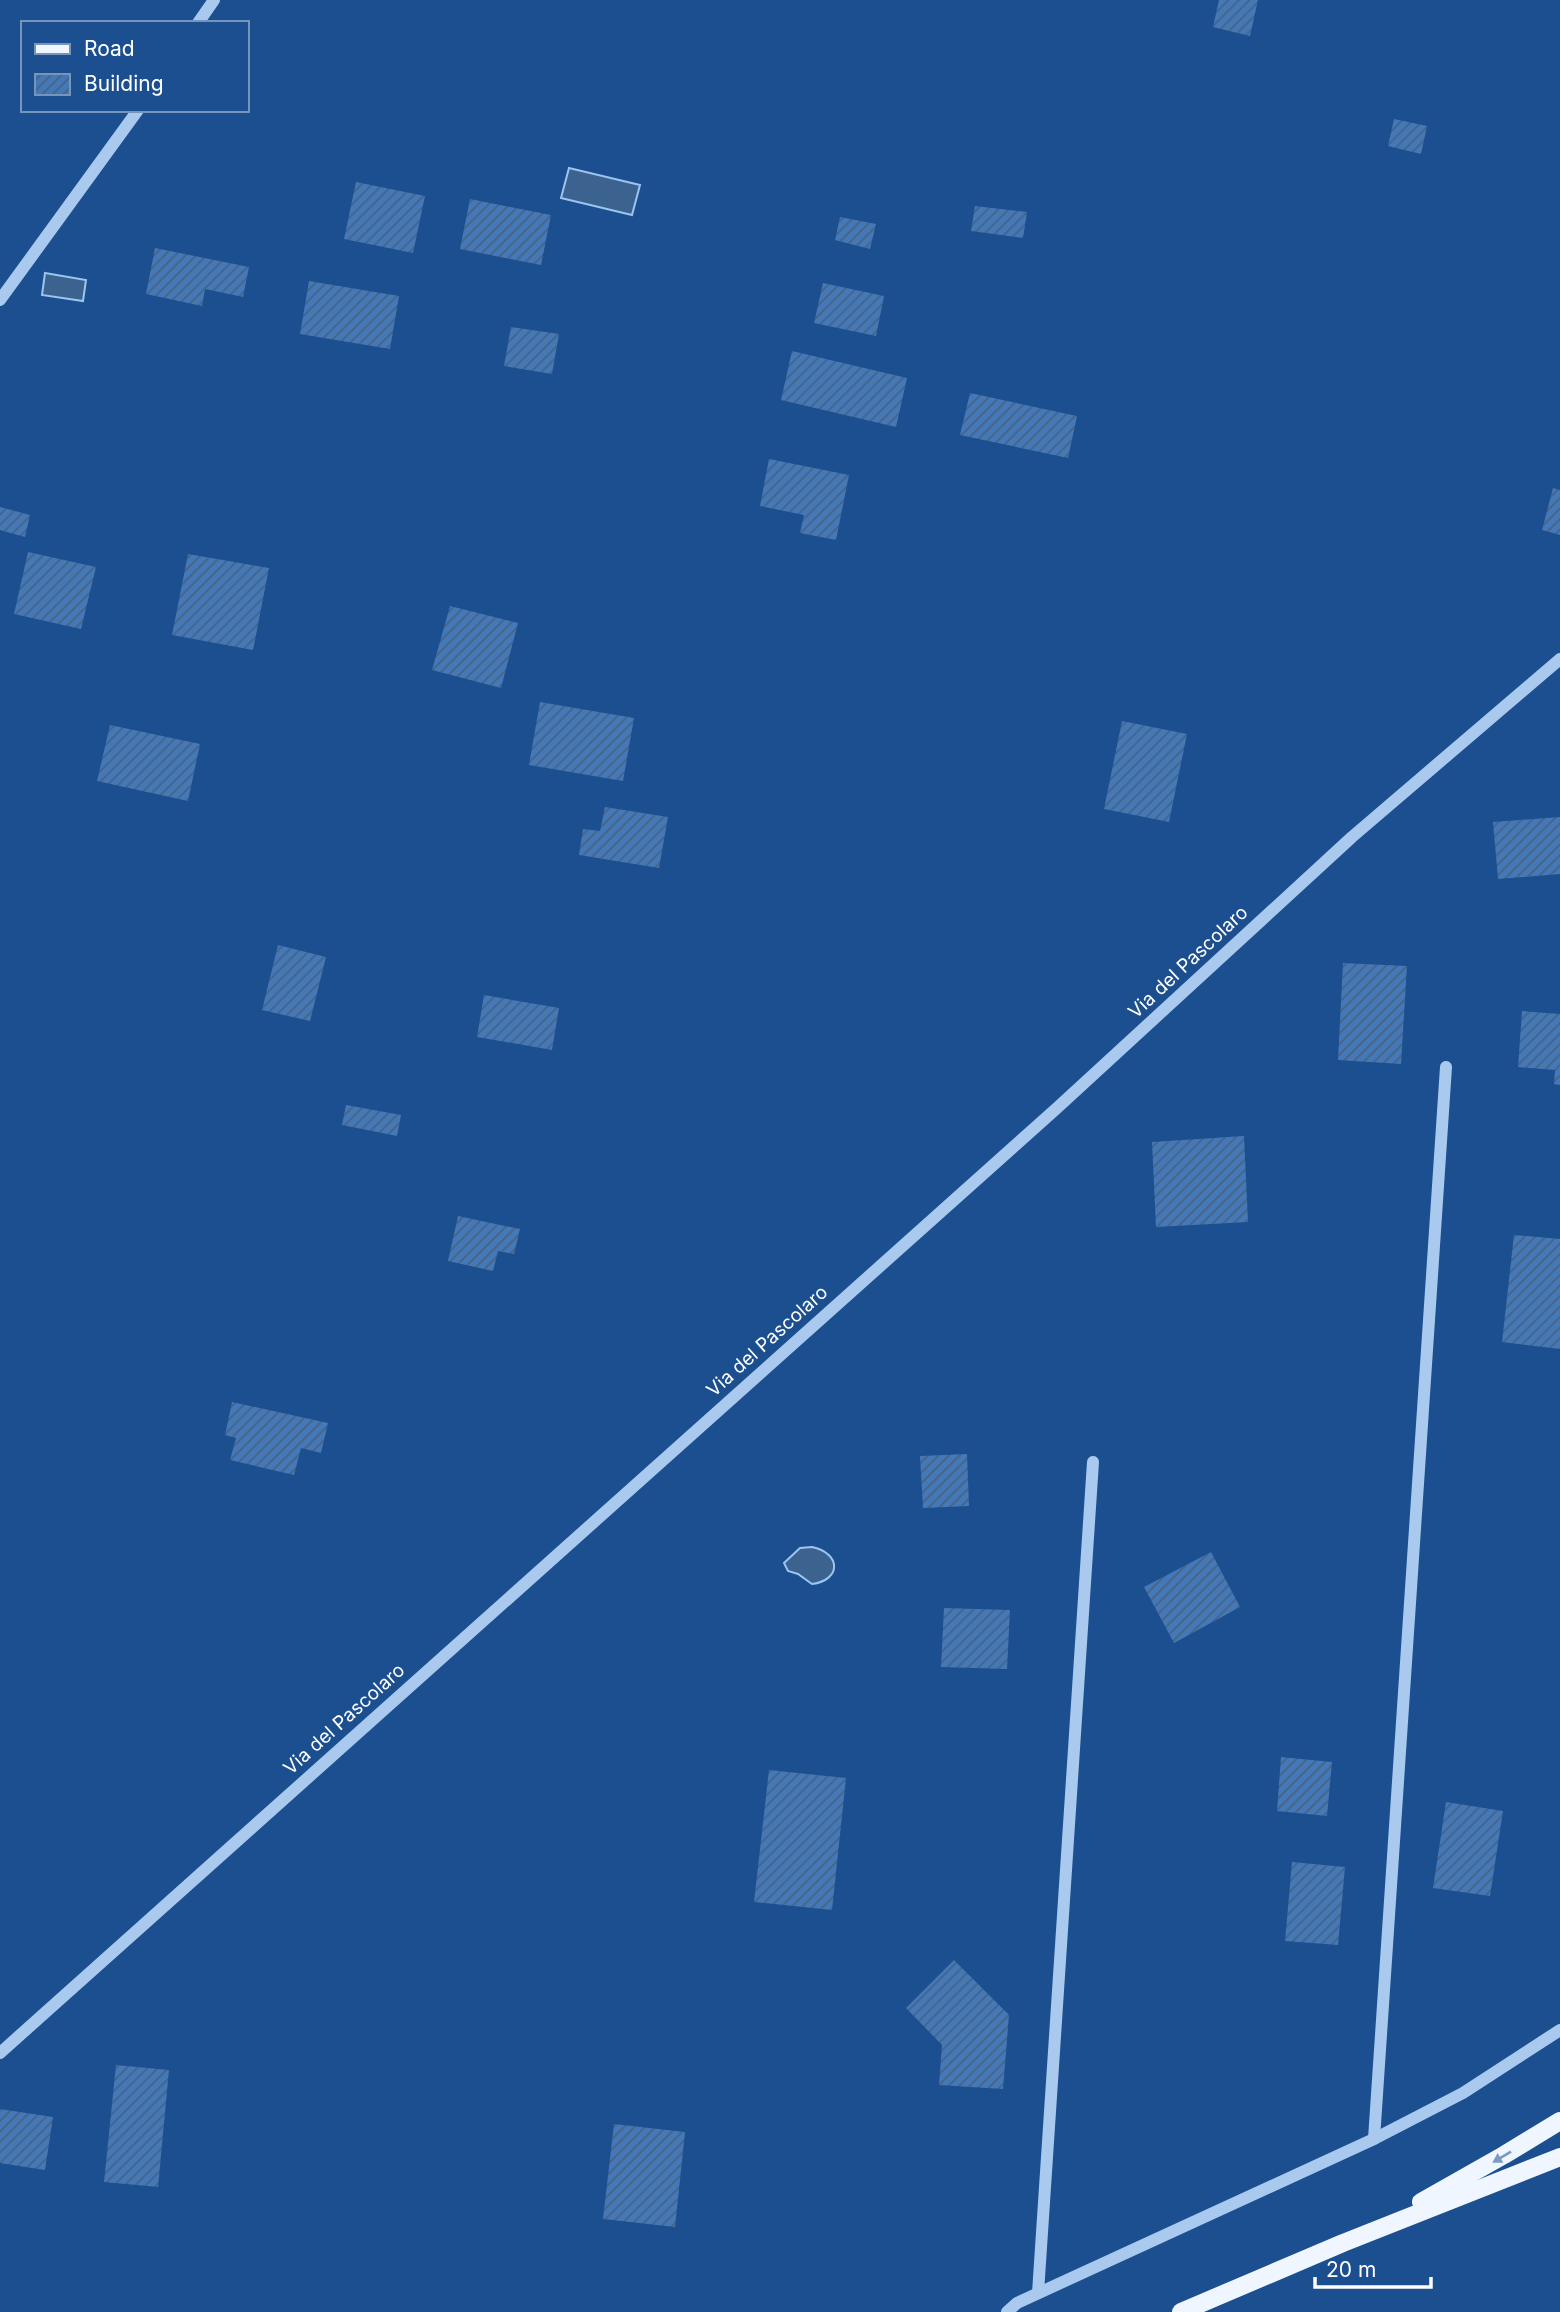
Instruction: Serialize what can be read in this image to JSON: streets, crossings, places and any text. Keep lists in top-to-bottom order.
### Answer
{
  "streets": {
    "street": ["Via del Pascolaro"]
  },
  "legend": ["Road", "Building"],
  "scale_bar": "20 m"
}
